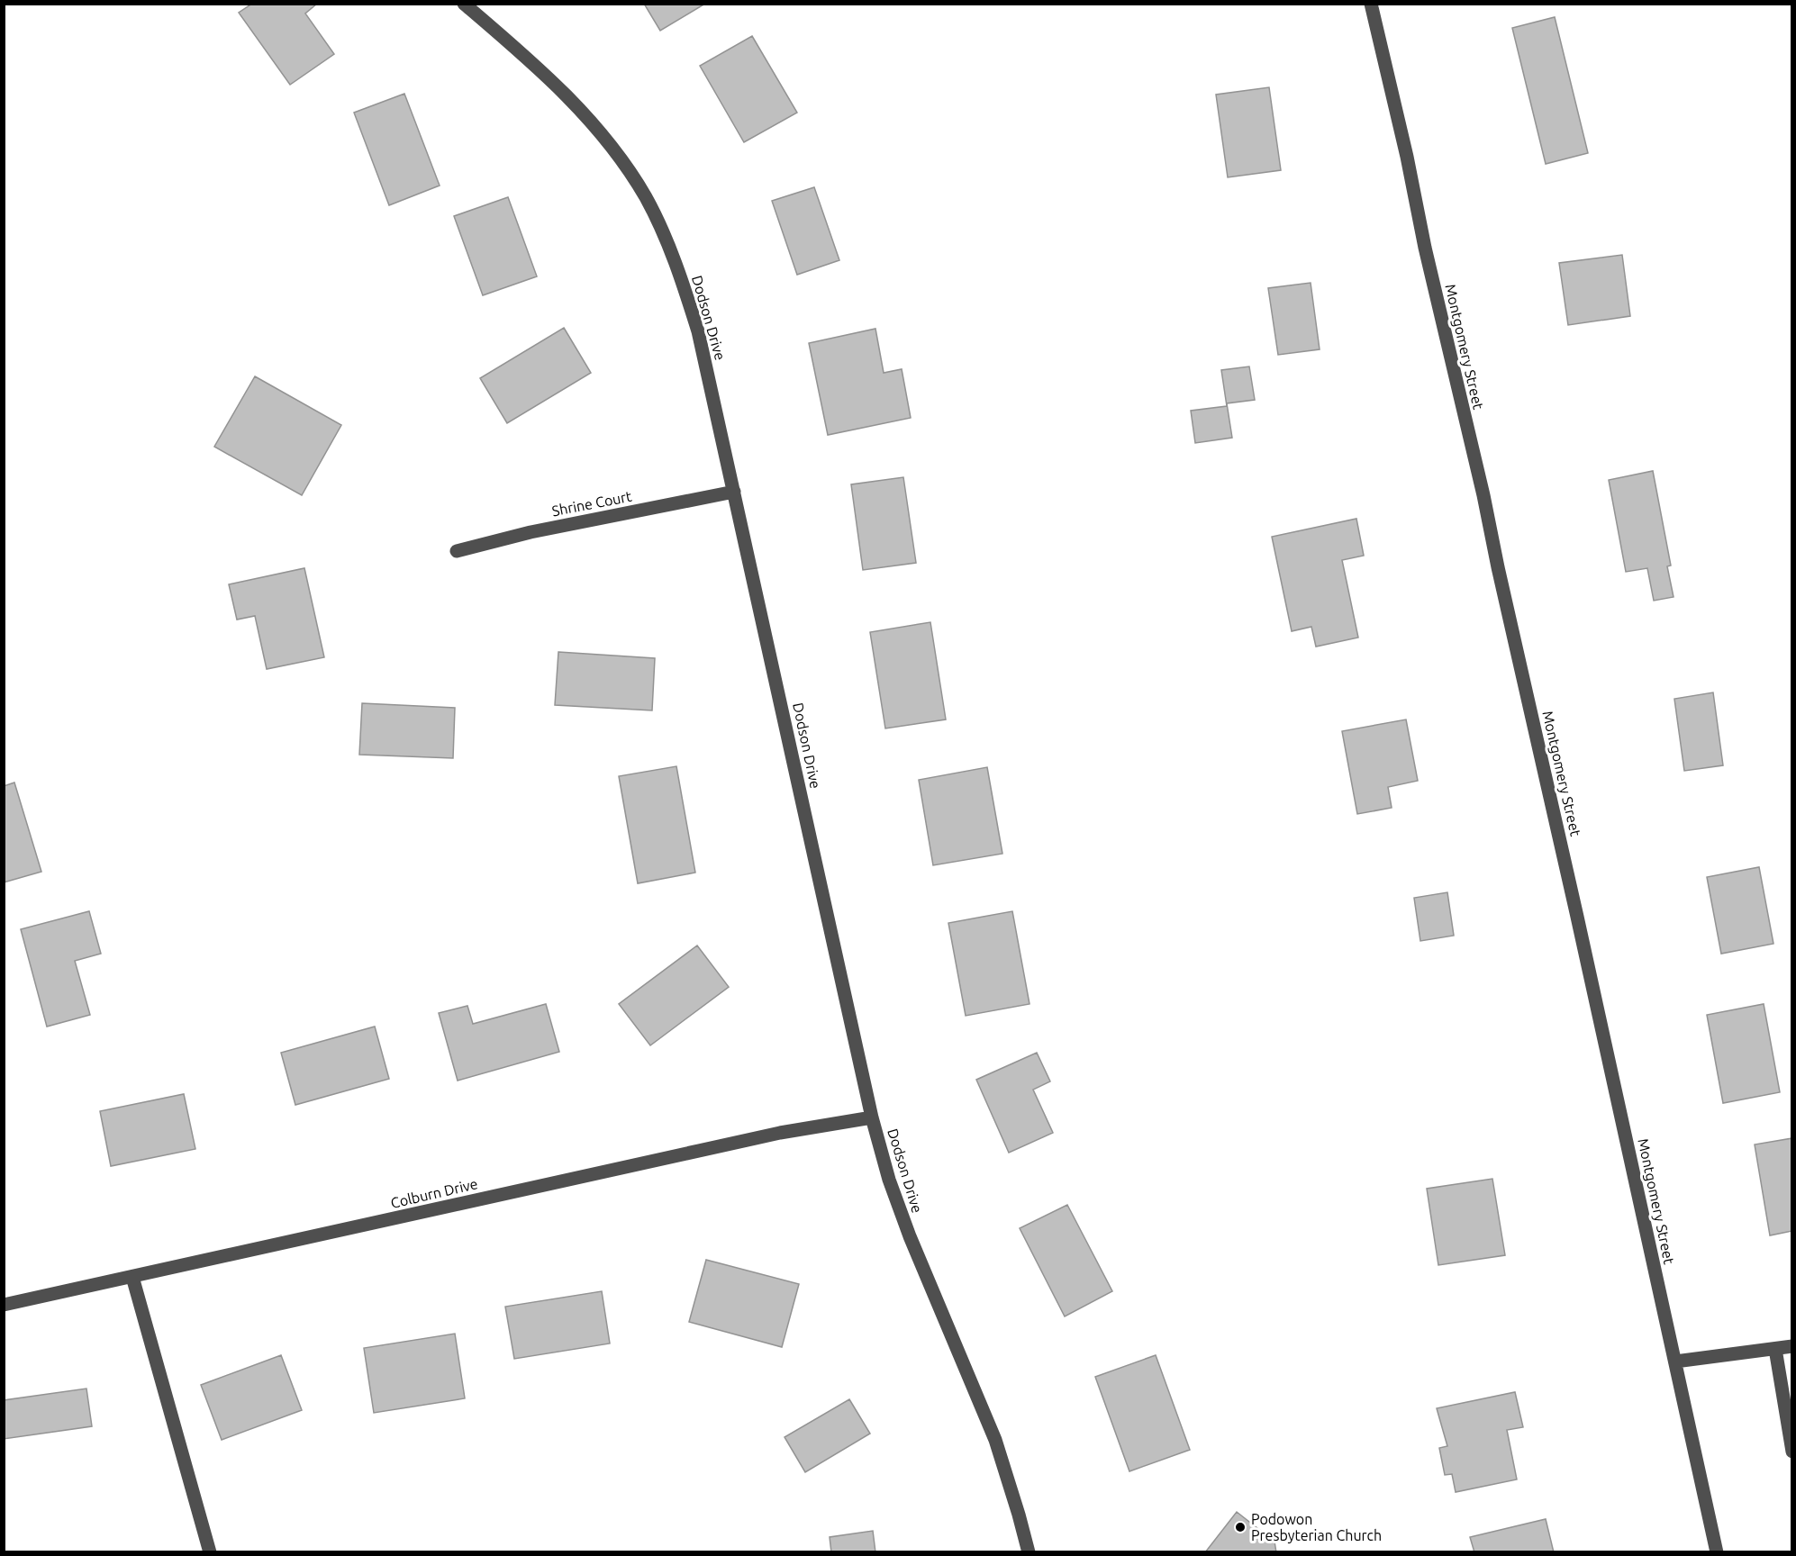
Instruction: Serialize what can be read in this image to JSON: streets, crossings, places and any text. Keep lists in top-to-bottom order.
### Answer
{
  "streets": {
    "street": [
      "Dodson Drive",
      "Montgomery Street",
      "Shrine Court",
      "Colburn Drive"
    ]
  },
  "crossings": [
    ["Dodson Drive", "Shrine Court"],
    ["Dodson Drive", "Colburn Drive"]
  ],
  "places": ["Podowon Presbyterian Church"]
}
